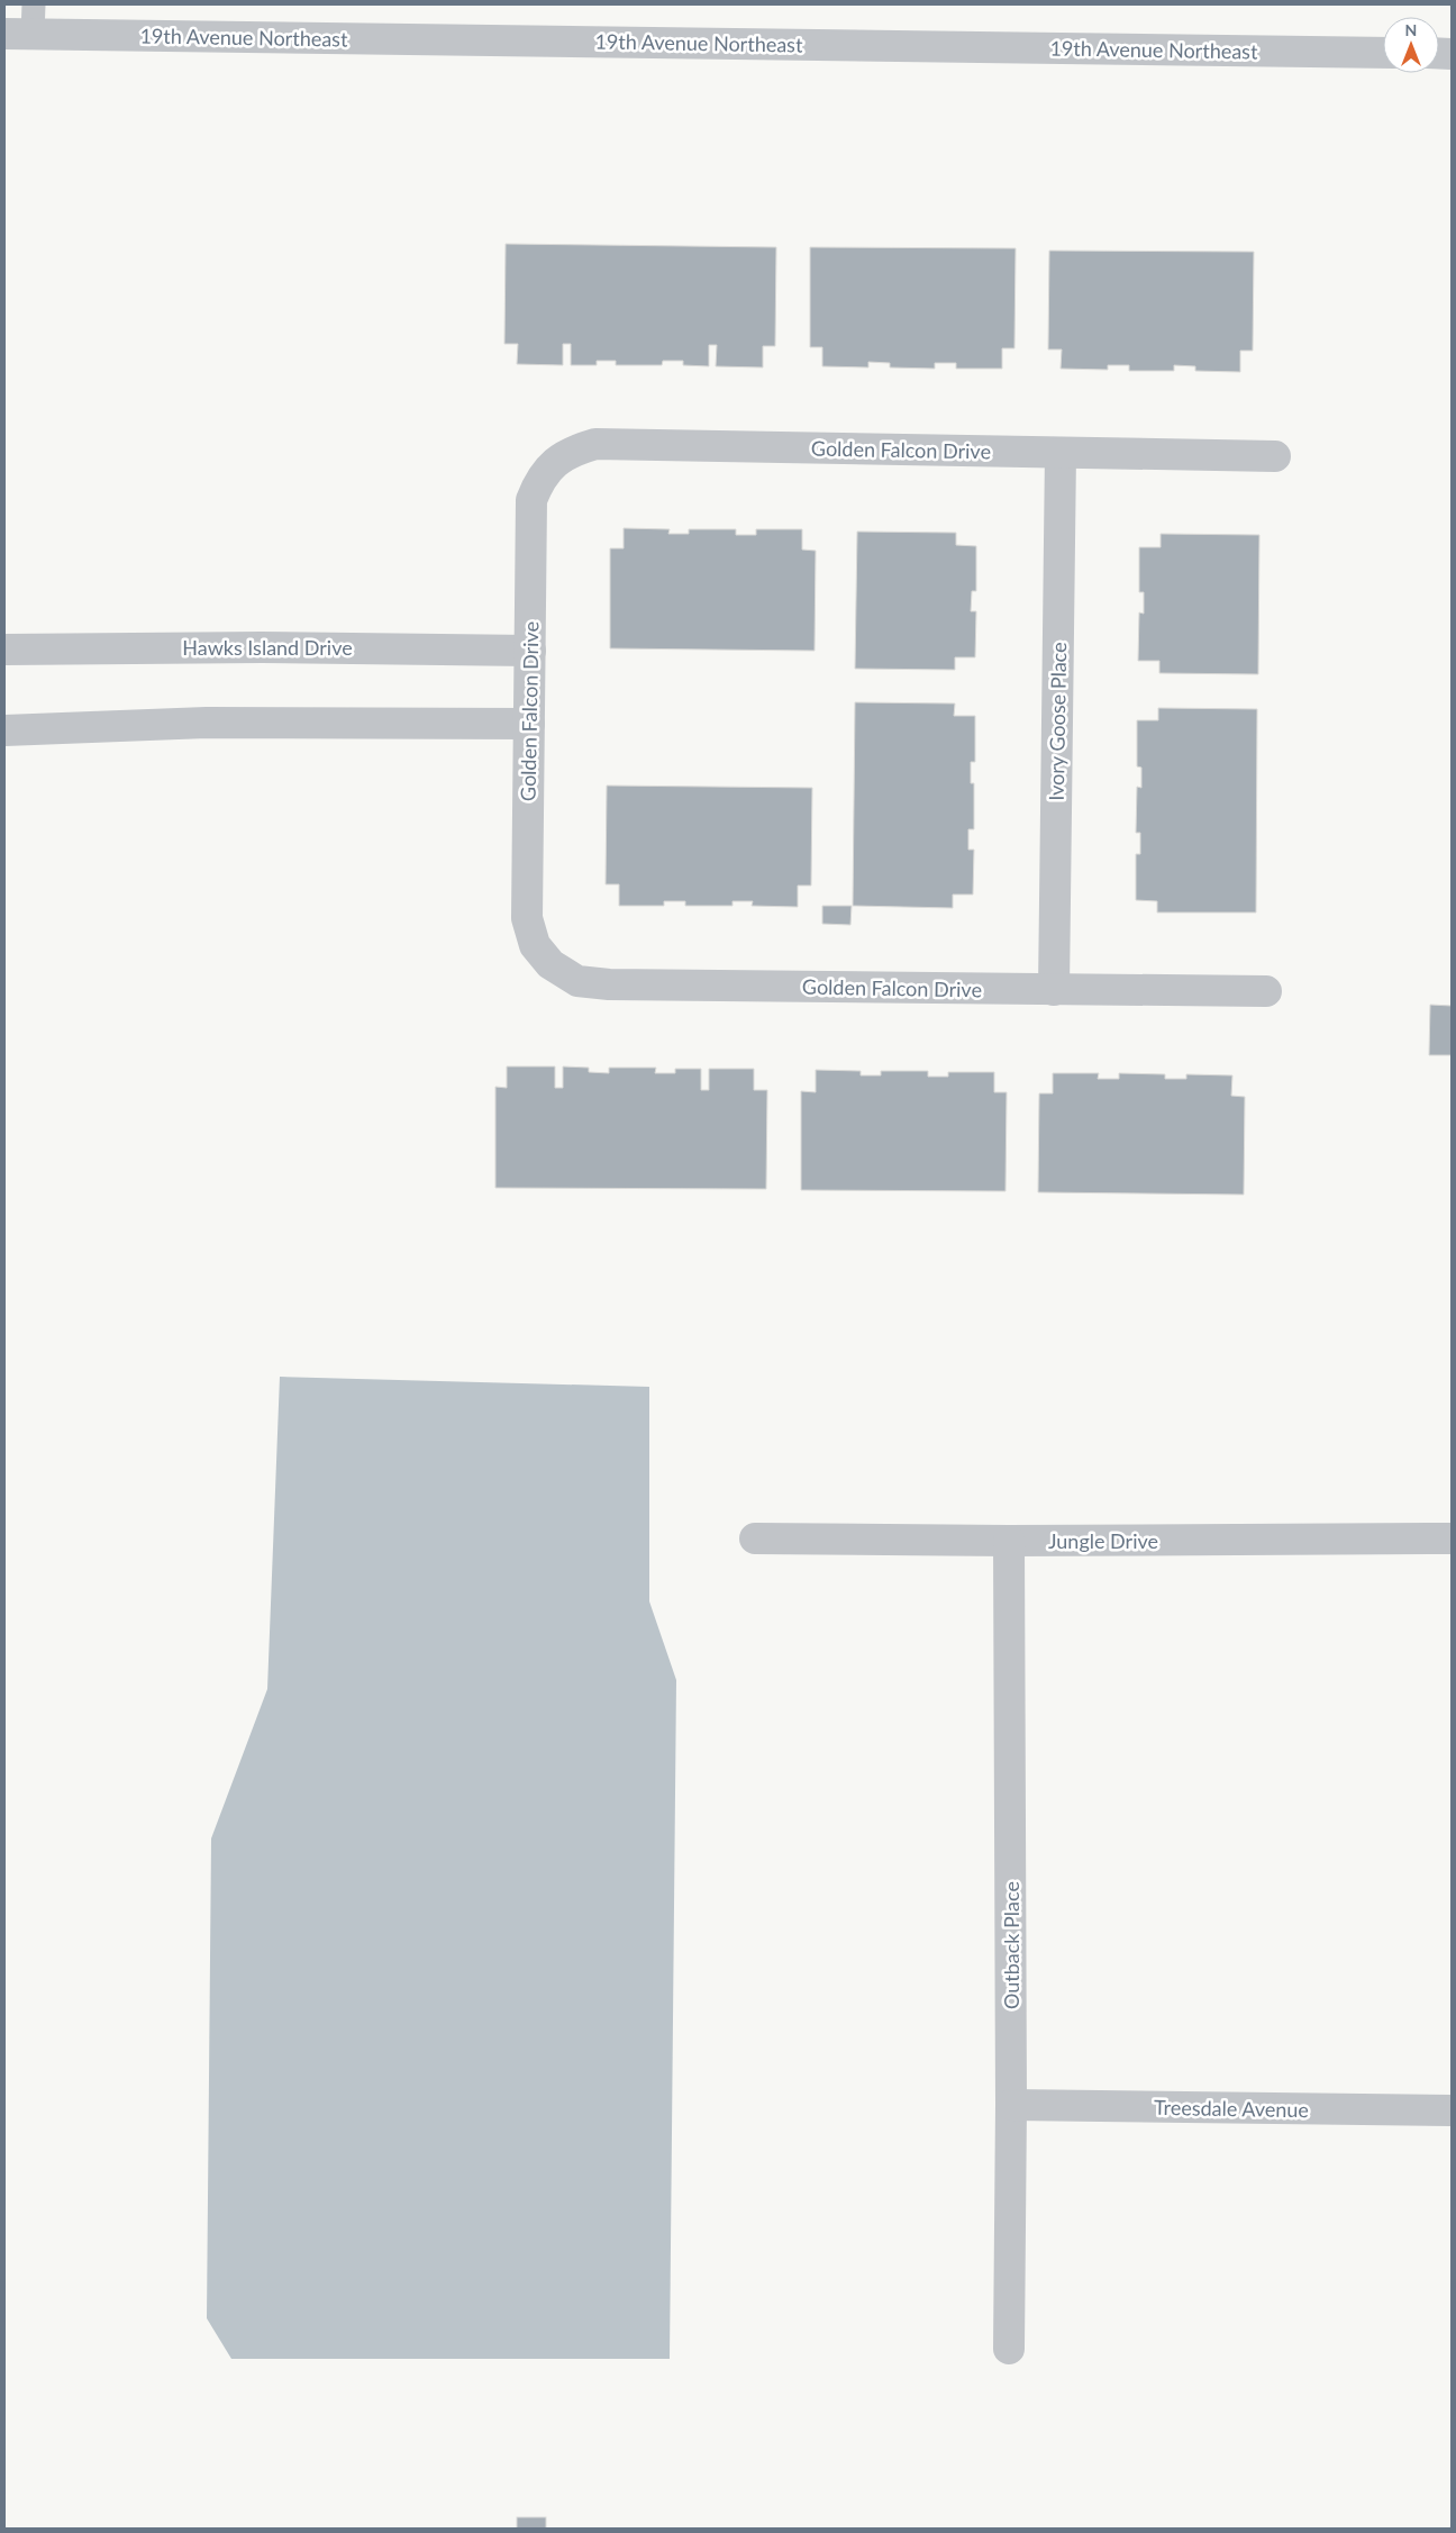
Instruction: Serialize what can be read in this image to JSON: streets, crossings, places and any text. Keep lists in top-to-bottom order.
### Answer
{
  "streets": {
    "street": [
      "19th Avenue Northeast",
      "Golden Falcon Drive",
      "Hawks Island Drive",
      "Ivory Goose Place",
      "Jungle Drive",
      "Outback Place",
      "Treesdale Avenue"
    ]
  },
  "crossings": [
    ["Golden Falcon Drive", "Hawks Island Drive"],
    ["Golden Falcon Drive", "Ivory Goose Place"],
    ["Jungle Drive", "Outback Place"],
    ["Outback Place", "Treesdale Avenue"]
  ],
  "north": "top"
}
